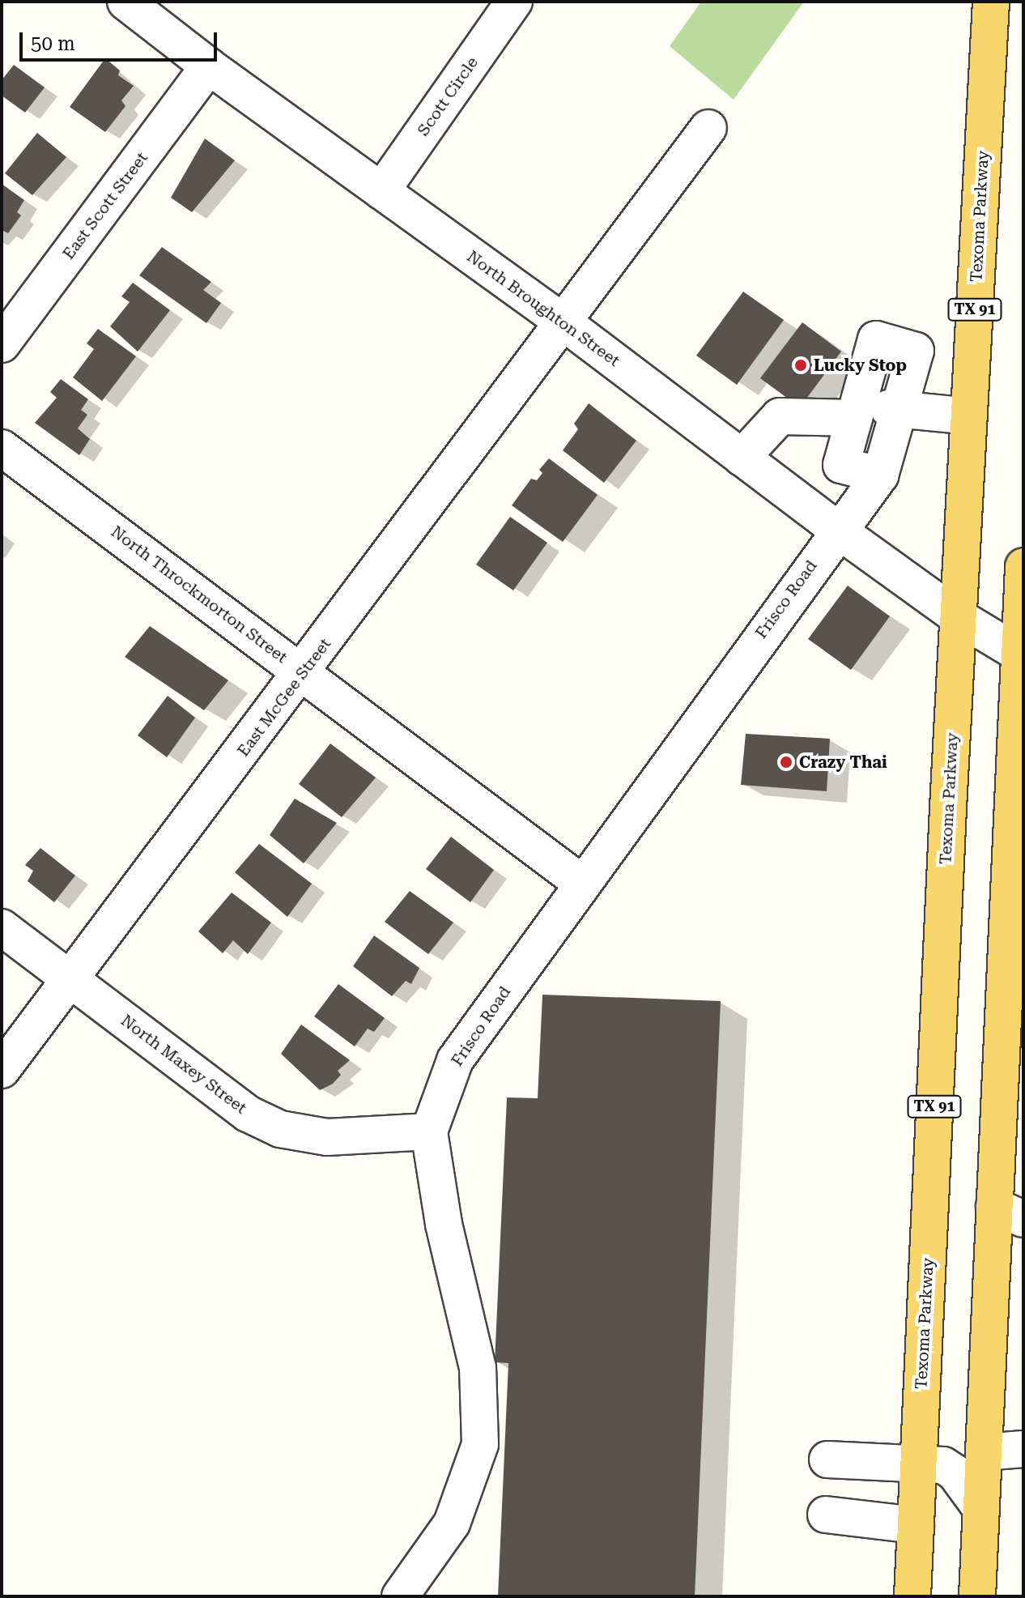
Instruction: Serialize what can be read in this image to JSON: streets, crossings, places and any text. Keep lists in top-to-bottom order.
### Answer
{
  "streets": {
    "main road": ["Texoma Parkway", "TX 91"],
    "street": [
      "Scott Circle",
      "East Scott Street",
      "North Broughton Street",
      "North Throckmorton Street",
      "Frisco Road",
      "East McGee Street",
      "North Maxey Street"
    ]
  },
  "crossings": [
    ["Scott Circle", "North Broughton Street"],
    ["East Scott Street", "North Broughton Street"],
    ["Texoma Parkway", "North Broughton Street"],
    ["North Broughton Street", "Frisco Road"],
    ["North Broughton Street", "East McGee Street"],
    ["North Throckmorton Street", "Frisco Road"],
    ["North Throckmorton Street", "East McGee Street"],
    ["Frisco Road", "North Maxey Street"],
    ["East McGee Street", "North Maxey Street"]
  ],
  "places": ["Lucky Stop", "Crazy Thai"],
  "scale_bar": "50 m"
}
